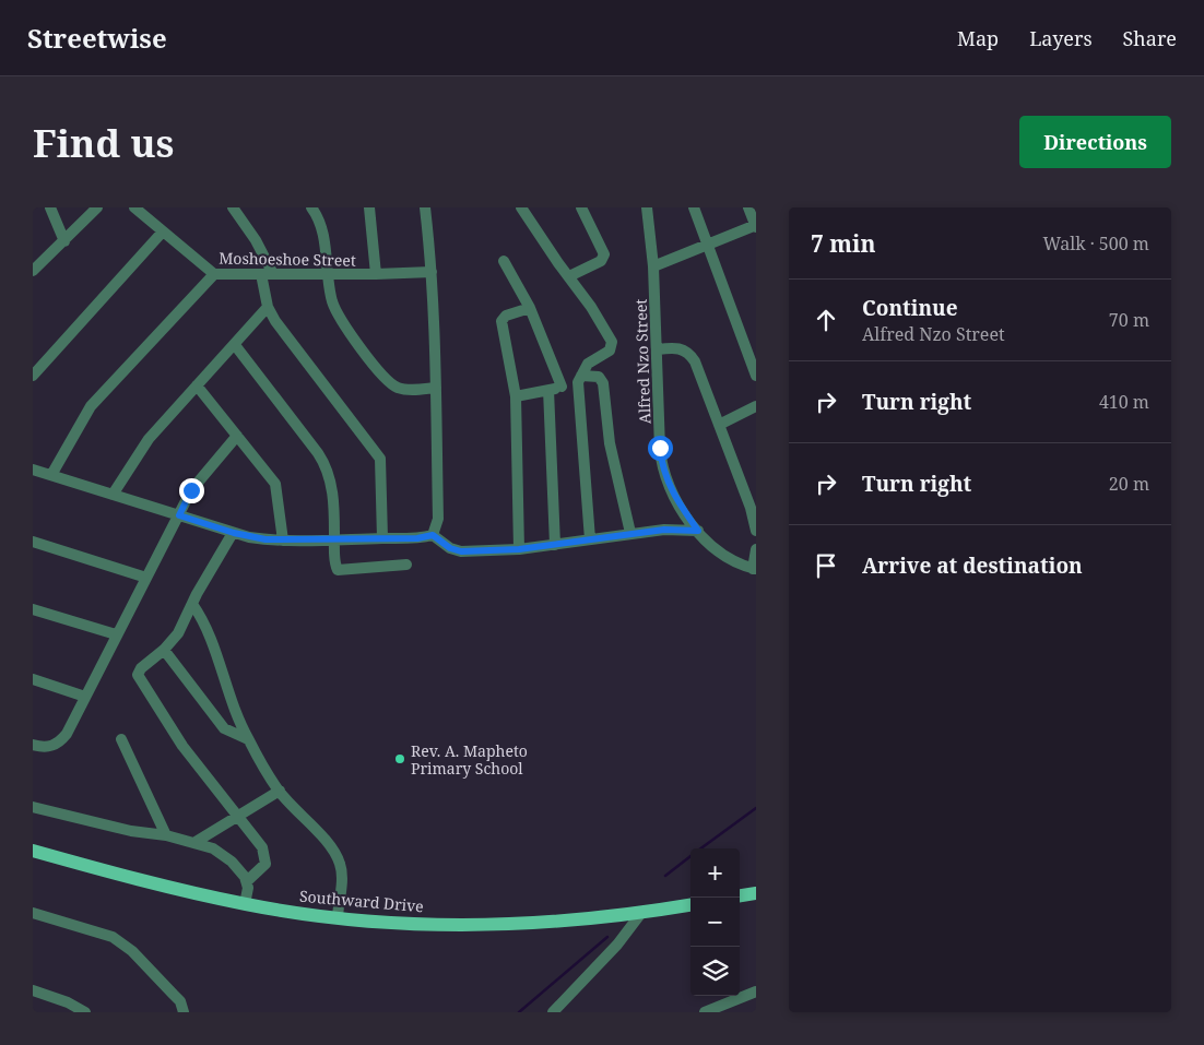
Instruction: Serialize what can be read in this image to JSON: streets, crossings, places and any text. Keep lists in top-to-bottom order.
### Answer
{
  "streets": {
    "main road": ["Southward Drive"],
    "street": ["Moshoeshoe Street", "Alfred Nzo Street"]
  },
  "places": ["Rev. A. Mapheto Primary School"],
  "page": {
    "header": "Streetwise",
    "nav": ["Map", "Layers", "Share"],
    "buttons": "Directions",
    "title": "Find us",
    "heading": ["7 min", "Walk · 500 m"],
    "list": [
      ["Continue", "Alfred Nzo Street", "70 m"],
      ["Turn right", "410 m"],
      ["Turn right", "20 m"],
      "Arrive at destination"
    ],
    "map_buttons": ["+", "−"]
  }
}
